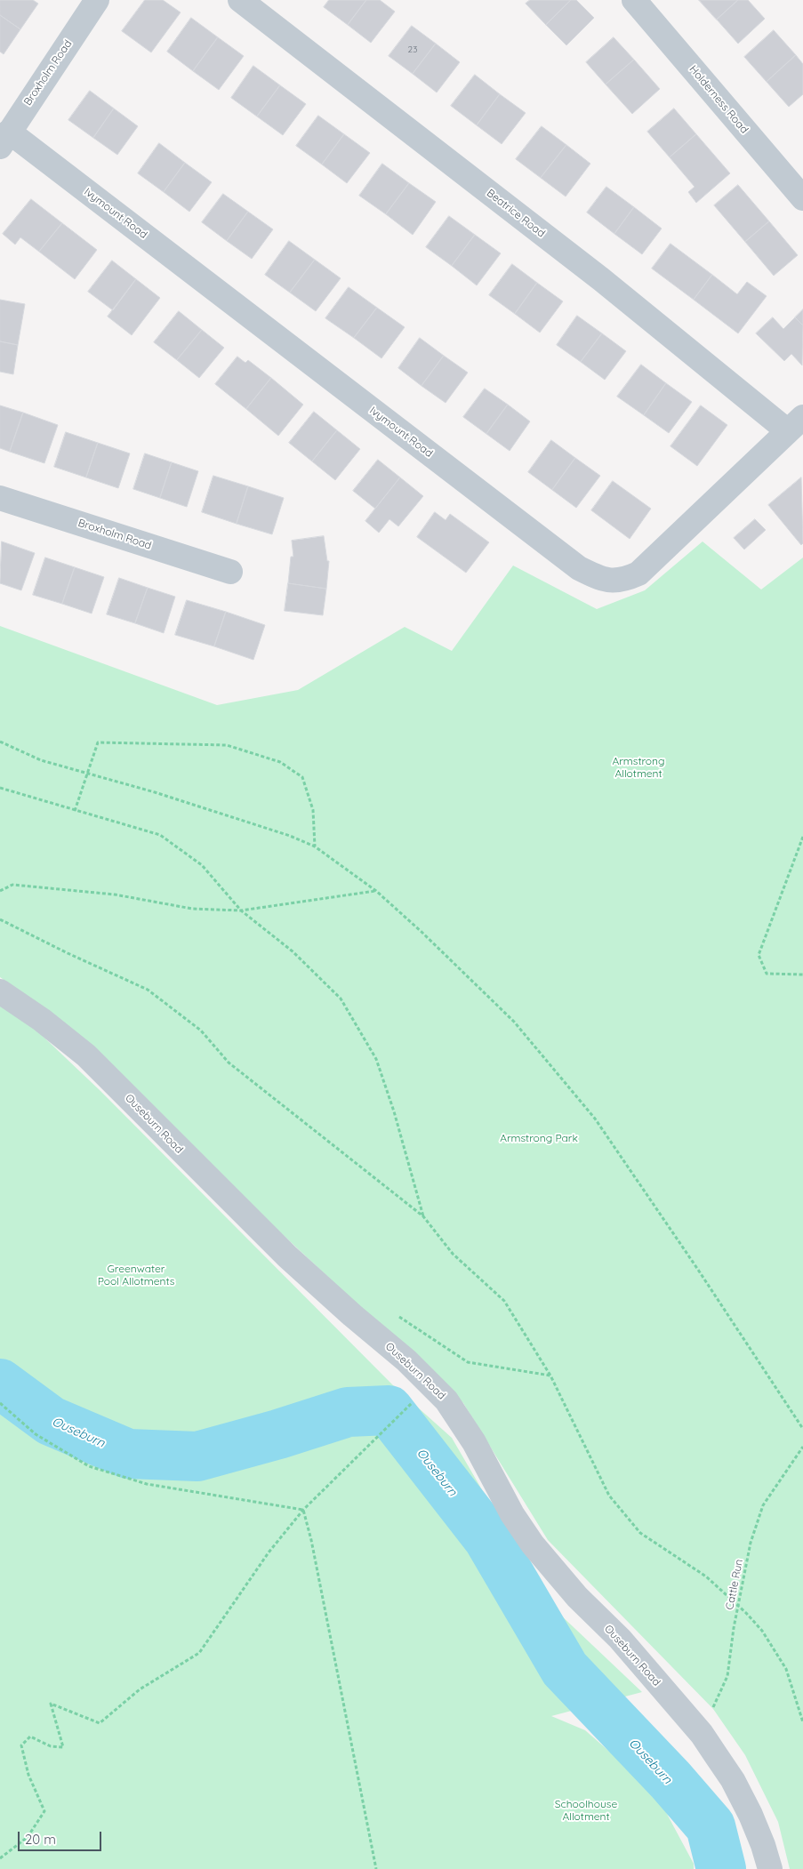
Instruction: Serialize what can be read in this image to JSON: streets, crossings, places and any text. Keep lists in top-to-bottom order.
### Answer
{
  "streets": {
    "street": [
      "Broxholm Road",
      "Holderness Road",
      "Ivymount Road",
      "Beatrice Road",
      "Ouseburn Road"
    ],
    "path": ["Cattle Run"]
  },
  "crossings": [
    ["Broxholm Road", "Ivymount Road"],
    ["Ivymount Road", "Beatrice Road"],
    ["Ouseburn Road", "Cattle Run"]
  ],
  "water": ["Ouseburn"],
  "parks": [
    "Armstrong Allotment",
    "Armstrong Park",
    "Greenwater Pool Allotments",
    "Schoolhouse Allotment"
  ],
  "house_numbers": ["23"],
  "scale_bar": "20 m"
}
